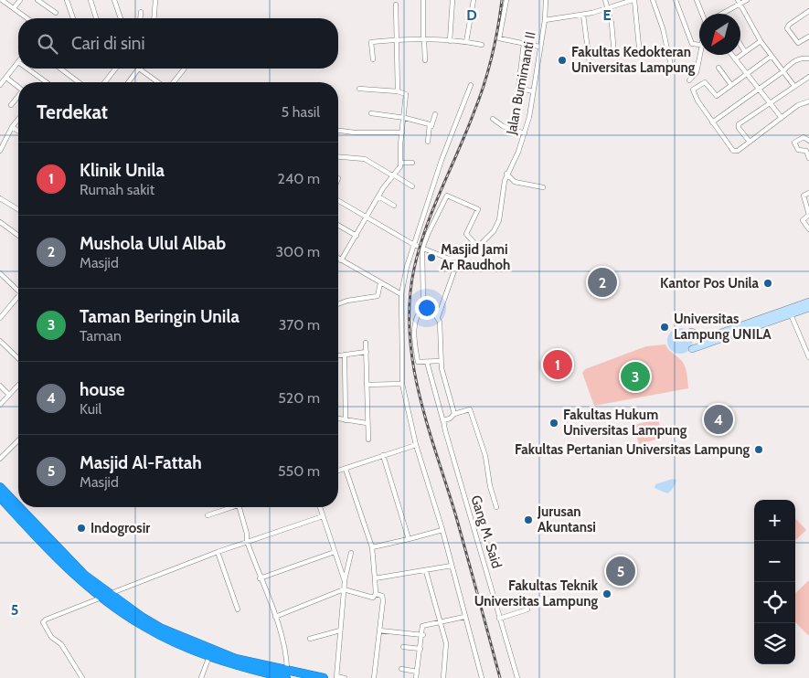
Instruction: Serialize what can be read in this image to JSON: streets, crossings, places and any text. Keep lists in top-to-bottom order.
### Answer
{
  "streets": {
    "street": ["Jalan Bumimanti II", "Gang M. Said"]
  },
  "places": [
    "Fakultas Kedokteran Universitas Lampung",
    "Masjid Jami Ar Raudhoh",
    "Kantor Pos Unila",
    "Universitas Lampung UNILA",
    "Fakultas Hukum Universitas Lampung",
    "Fakultas Pertanian Universitas Lampung",
    "Jurusan Akuntansi",
    "Indogrosir",
    "Fakultas Teknik Universitas Lampung"
  ],
  "north": "bottom left",
  "page": {
    "search": "Cari di sini",
    "heading": ["Terdekat", "5 hasil"],
    "list": [
      {
        "mark": "1",
        "name": "Klinik Unila",
        "note": "Rumah sakit",
        "value": "240 m"
      },
      {
        "mark": "2",
        "name": "Mushola Ulul Albab",
        "note": "Masjid",
        "value": "300 m"
      },
      {
        "mark": "3",
        "name": "Taman Beringin Unila",
        "note": "Taman",
        "value": "370 m"
      },
      {
        "mark": "4",
        "name": "house",
        "note": "Kuil",
        "value": "520 m"
      },
      {
        "mark": "5",
        "name": "Masjid Al-Fattah",
        "note": "Masjid",
        "value": "550 m"
      }
    ],
    "pins": [
      "2",
      "1",
      "3",
      "4",
      "5"
    ],
    "map_buttons": ["+", "−"]
  },
  "grid": {
    "columns": ["D", "E"],
    "rows": ["5"]
  }
}
